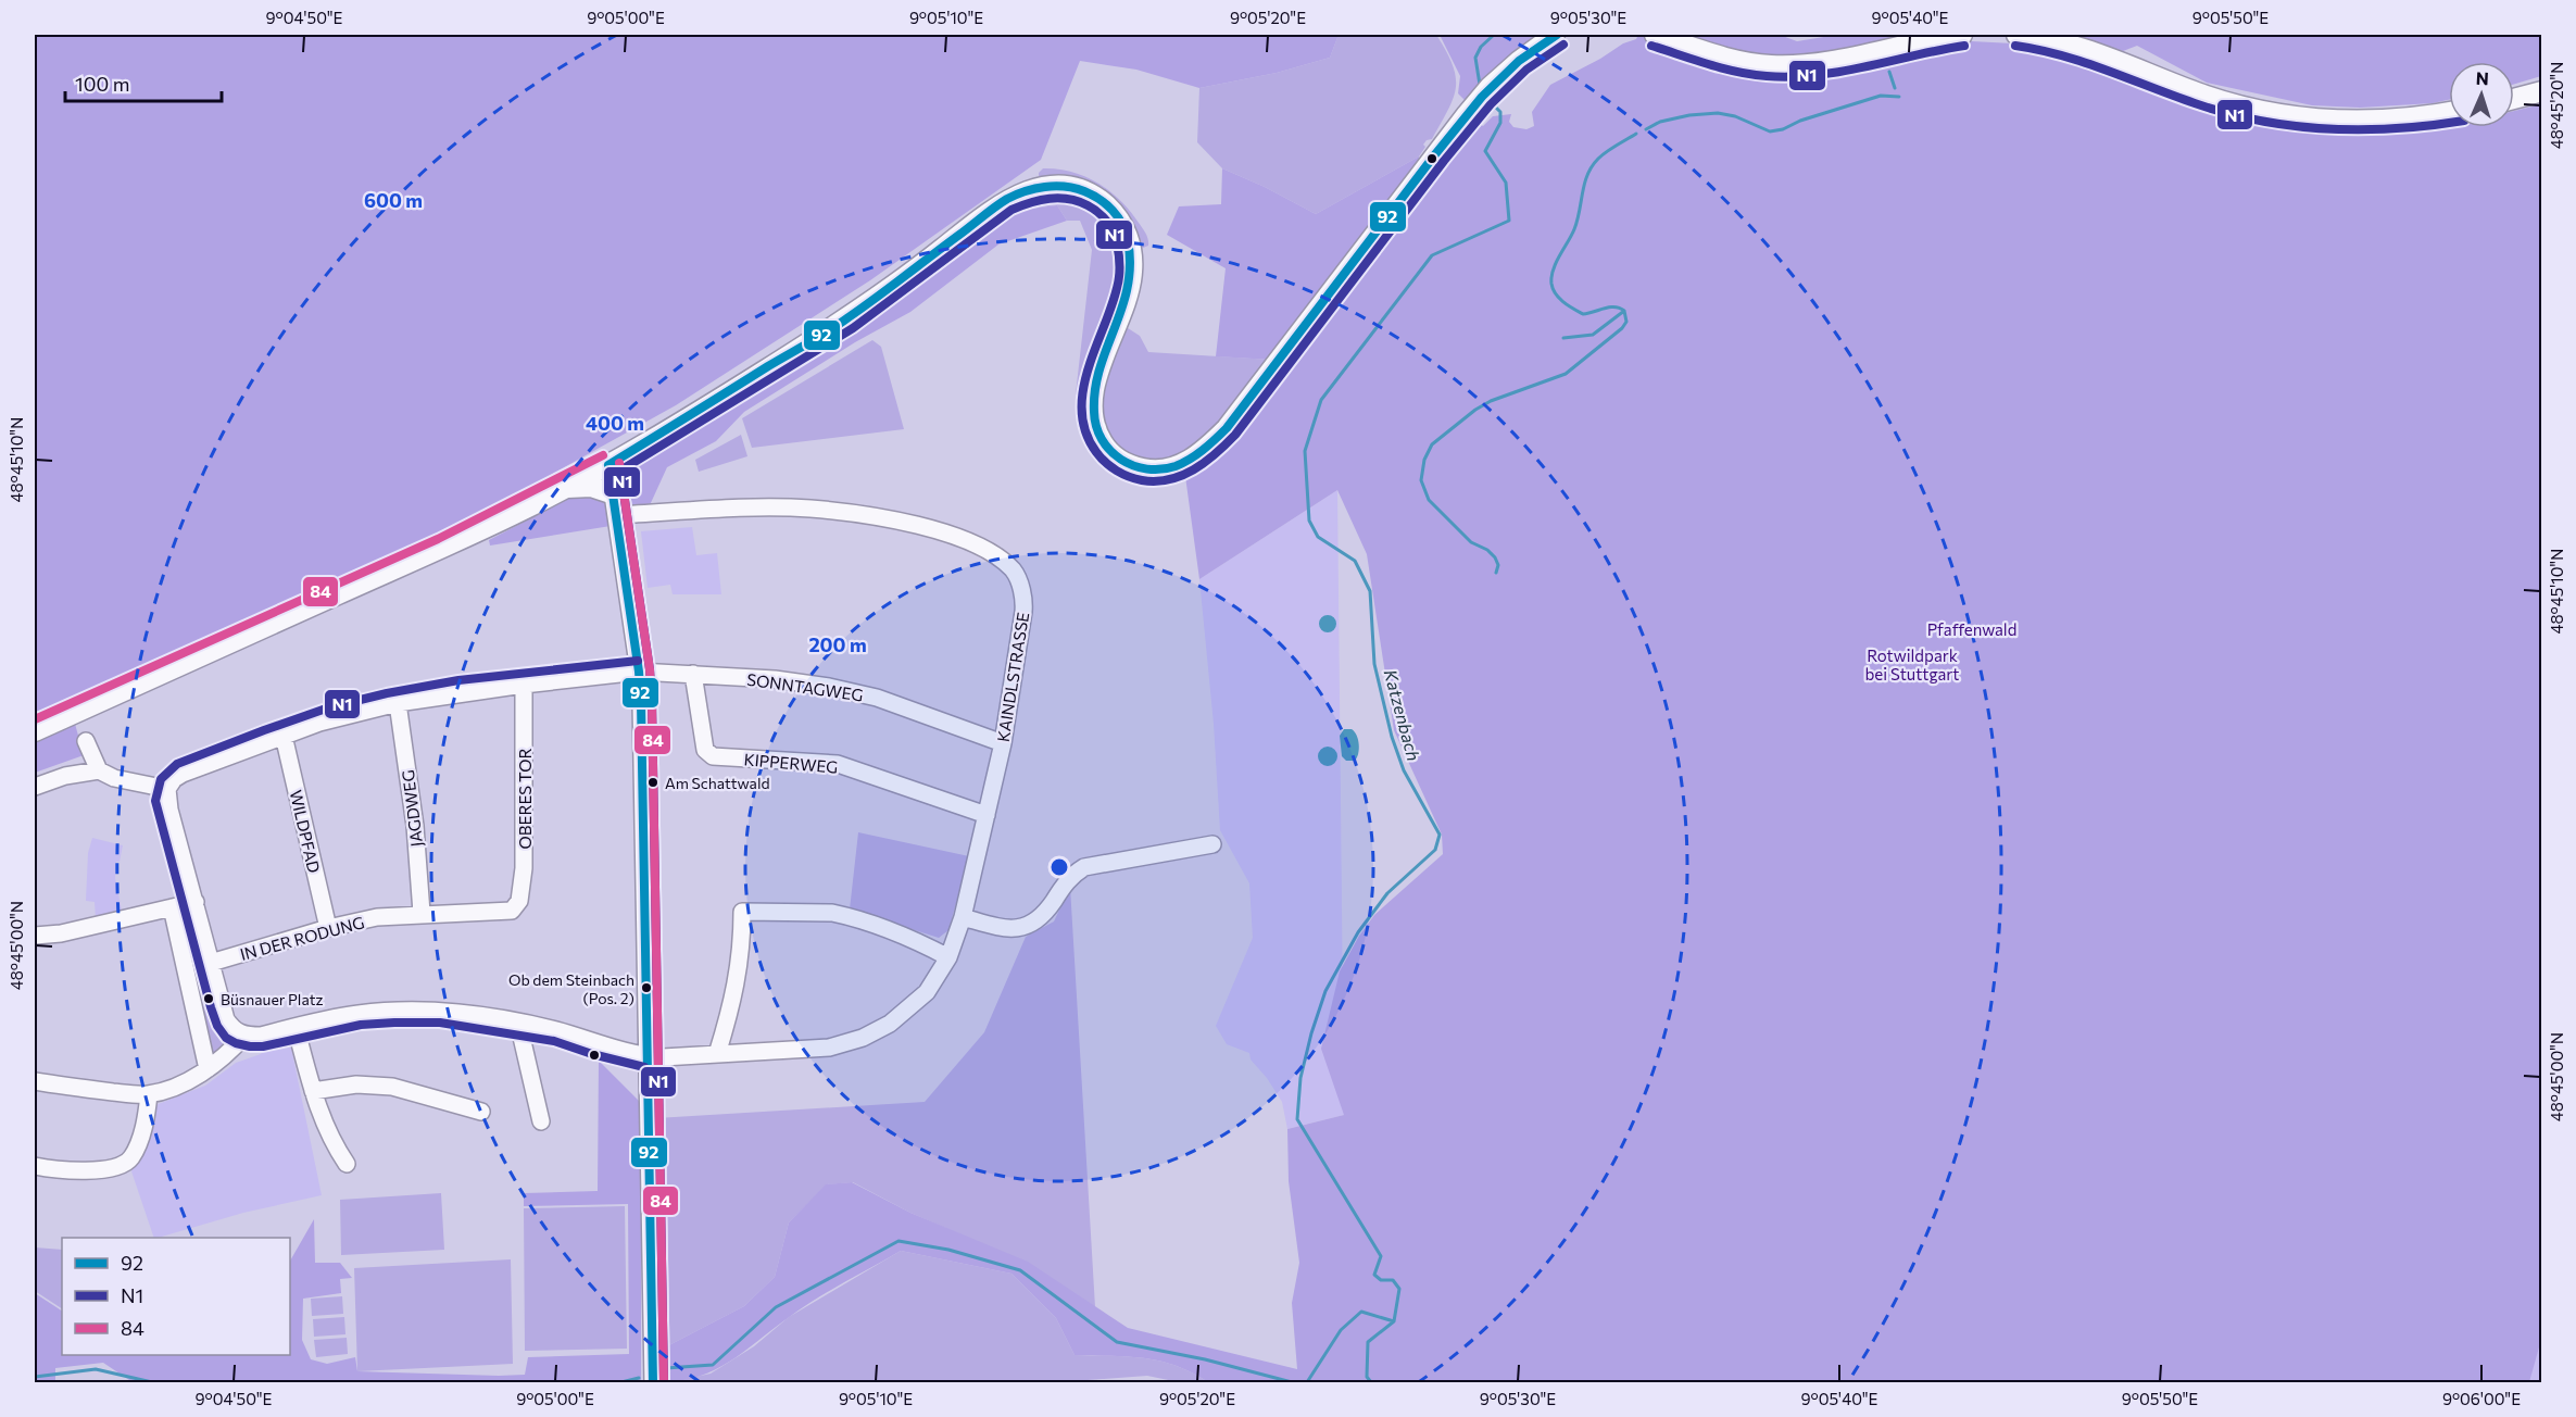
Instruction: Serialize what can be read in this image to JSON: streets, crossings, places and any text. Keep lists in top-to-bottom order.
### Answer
{
  "streets": {
    "street": [
      "KAINDLSTRASSE",
      "SONNTAGWEG",
      "KIPPERWEG",
      "OBERES TOR",
      "JAGDWEG",
      "WILDPFAD",
      "IN DER RODUNG"
    ]
  },
  "crossings": [
    ["KAINDLSTRASSE", "SONNTAGWEG"],
    ["KAINDLSTRASSE", "KIPPERWEG"],
    ["SONNTAGWEG", "KIPPERWEG"],
    ["OBERES TOR", "IN DER RODUNG"],
    ["JAGDWEG", "IN DER RODUNG"],
    ["WILDPFAD", "IN DER RODUNG"]
  ],
  "water": ["Katzenbach"],
  "parks": ["Pfaffenwald", "Rotwildpark bei Stuttgart"],
  "places": ["Am Schattwald", "Ob dem Steinbach (Pos. 2)", "Büsnauer Platz"],
  "lines": ["transit line 92", "transit line N1", "transit line 84"],
  "legend": ["92", "N1", "84"],
  "scale_bar": "100 m",
  "north": "top",
  "coordinates": [
    "9°04'50\"E",
    "9°05'00\"E",
    "9°05'10\"E",
    "9°05'20\"E",
    "9°05'30\"E",
    "9°05'40\"E",
    "9°05'50\"E",
    "48°45'20\"N",
    "48°45'10\"N",
    "48°45'00\"N",
    "9°06'00\"E"
  ],
  "rings": ["600 m", "400 m", "200 m"]
}
